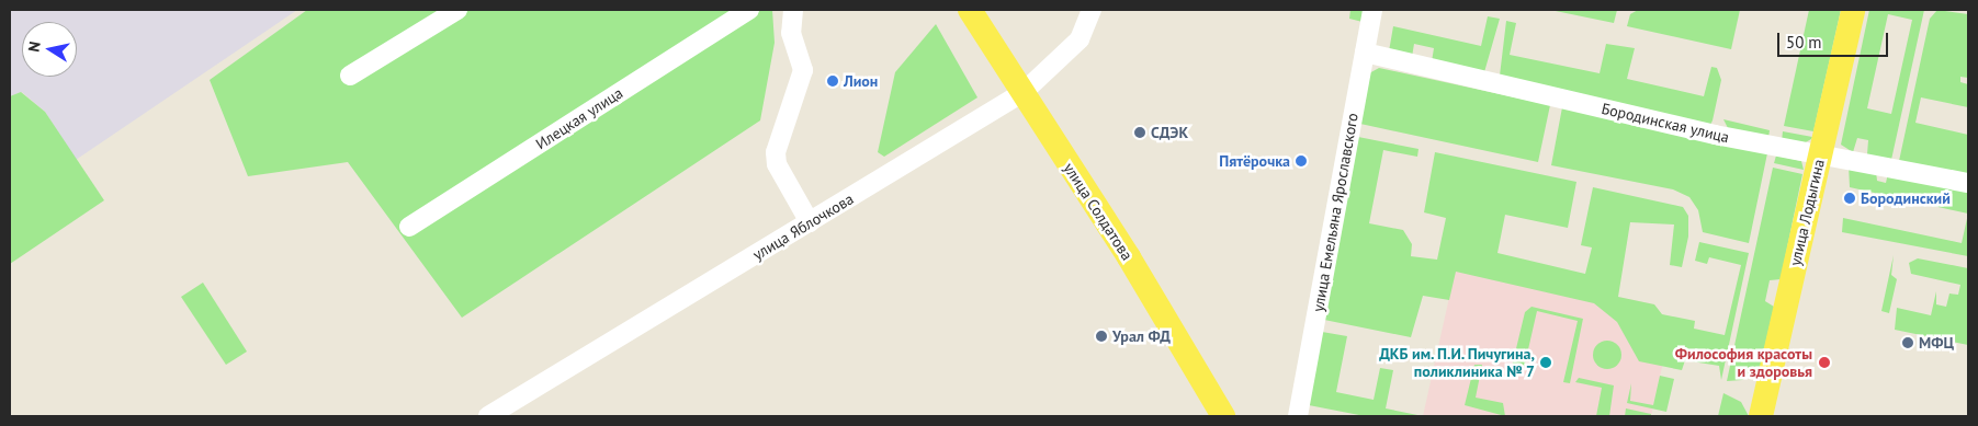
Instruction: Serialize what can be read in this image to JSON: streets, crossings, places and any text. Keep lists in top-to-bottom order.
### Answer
{
  "streets": {
    "main road": ["улица Солдатова", "улица Лодыгина"],
    "street": [
      "Илецкая улица",
      "Бородинская улица",
      "улица Емельяна Ярославского",
      "улица Яблочкова"
    ]
  },
  "crossings": [
    ["Бородинская улица", "улица Емельяна Ярославского"],
    ["Бородинская улица", "улица Лодыгина"],
    ["улица Солдатова", "улица Яблочкова"]
  ],
  "places": [
    "Лион",
    "СДЭК",
    "Пятёрочка",
    "Бородинский",
    "Урал ФД",
    "МФЦ",
    "ДКБ им. П.И. Пичугина, поликлиника № 7",
    "Философия красоты и здоровья"
  ],
  "scale_bar": "50 m",
  "north": "left"
}
